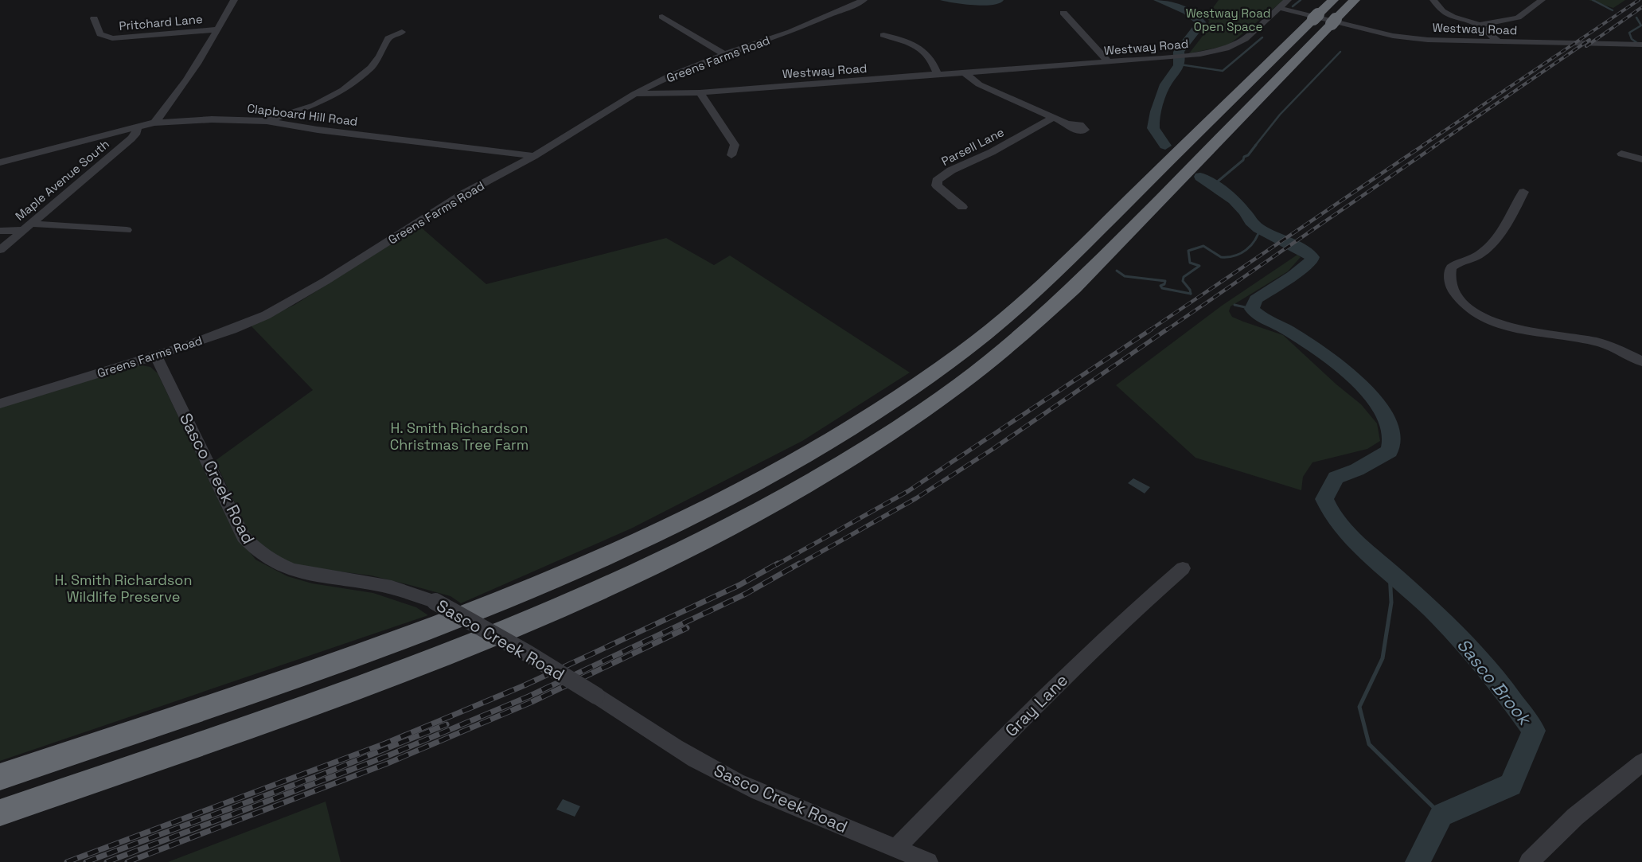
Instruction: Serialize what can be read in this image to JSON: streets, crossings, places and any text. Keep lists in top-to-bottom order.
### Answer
{
  "streets": {
    "street": [
      "Pritchard Lane",
      "Westway Road",
      "Greens Farms Road",
      "Clapboard Hill Road",
      "Parsell Lane",
      "Maple Avenue South",
      "Sasco Creek Road",
      "Gray Lane"
    ]
  },
  "crossings": [
    ["Westway Road", "Greens Farms Road"],
    ["Greens Farms Road", "Clapboard Hill Road"],
    ["Greens Farms Road", "Sasco Creek Road"],
    ["Clapboard Hill Road", "Maple Avenue South"],
    ["Sasco Creek Road", "Gray Lane"]
  ],
  "water": ["Sasco Brook"],
  "parks": ["Westway Road Open Space", "H. Smith Richardson Christmas Tree Farm", "H. Smith Richardson Wildlife Preserve"]
}
